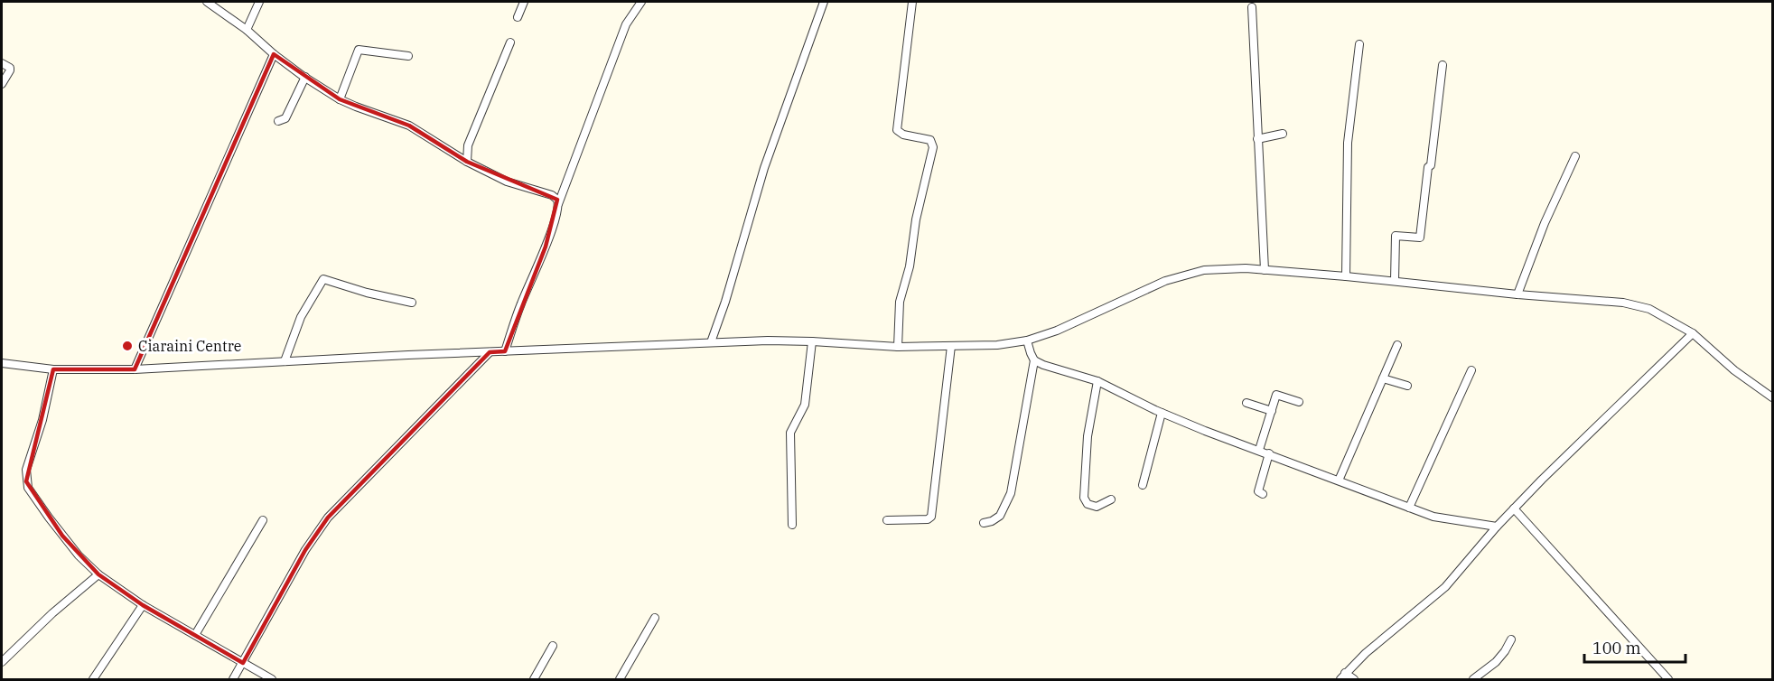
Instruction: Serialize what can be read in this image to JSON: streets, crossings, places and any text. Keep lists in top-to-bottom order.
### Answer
{
  "places": ["Ciaraini Centre"],
  "scale_bar": "100 m"
}
